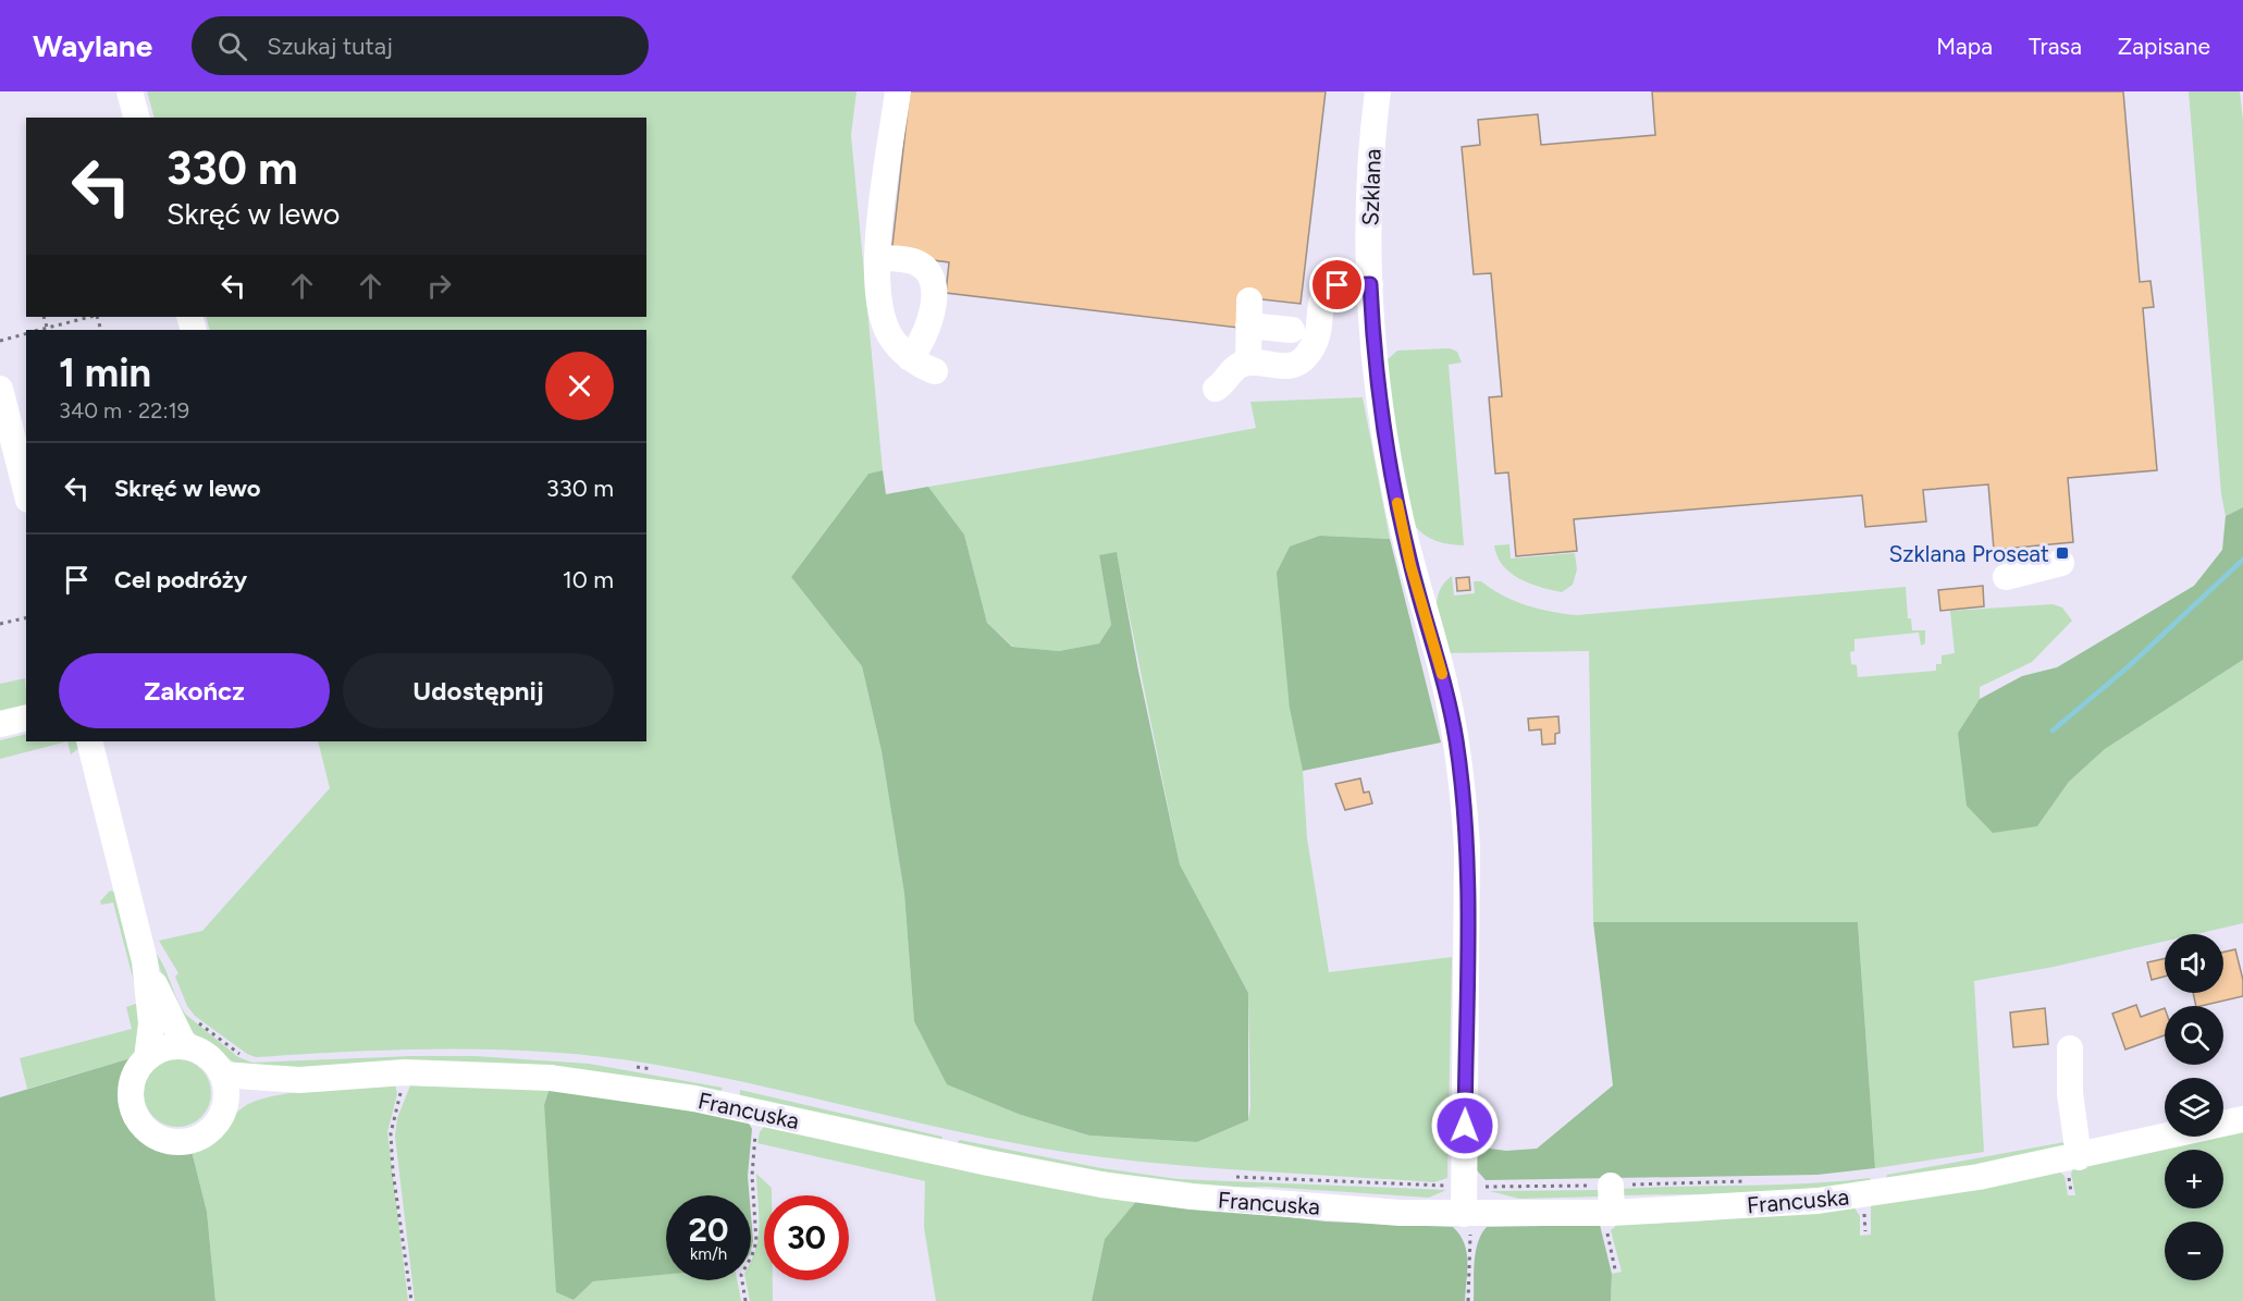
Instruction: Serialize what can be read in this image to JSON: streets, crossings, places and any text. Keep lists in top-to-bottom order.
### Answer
{
  "streets": {
    "street": ["Szklana", "Francuska"]
  },
  "crossings": [
    ["Szklana", "Francuska"]
  ],
  "places": {
    "transit": ["Szklana Proseat"]
  },
  "page": {
    "header": "Waylane",
    "search": "Szukaj tutaj",
    "nav": ["Mapa", "Trasa", "Zapisane"],
    "turn": ["330 m", "Skręć w lewo"],
    "heading": ["1 min", "340 m · 22:19"],
    "list": [
      {
        "name": "Skręć w lewo",
        "value": "330 m"
      },
      {
        "name": "Cel podróży",
        "value": "10 m"
      }
    ],
    "buttons": ["Zakończ", "Udostępnij"],
    "map_buttons": ["+", "−"],
    "speed": "20 km/h",
    "limit": "30"
  }
}
